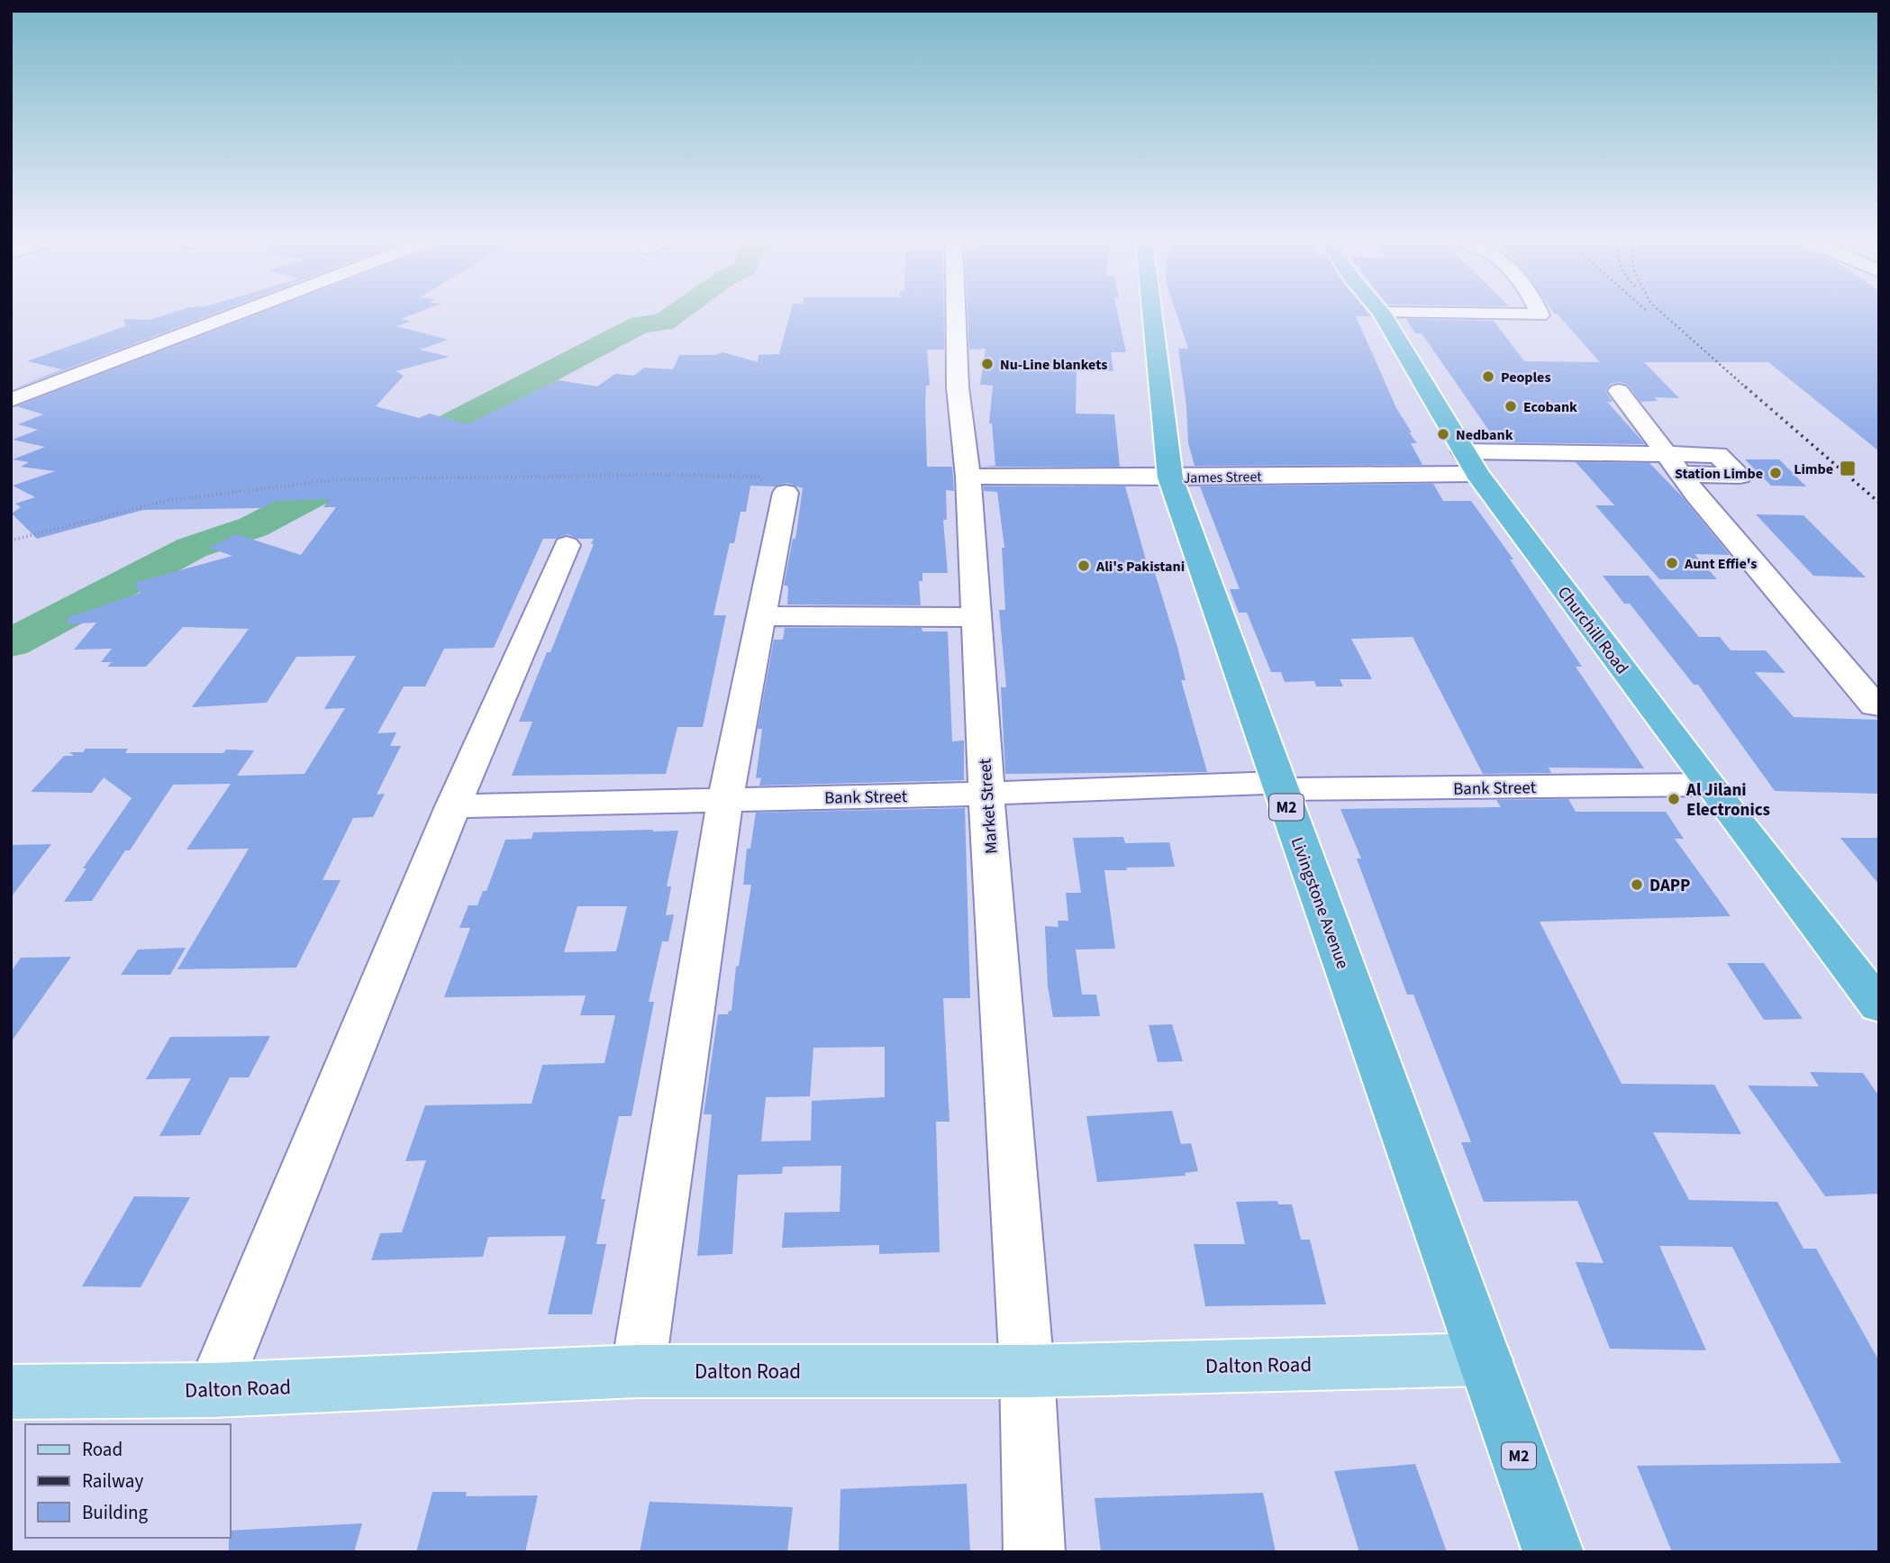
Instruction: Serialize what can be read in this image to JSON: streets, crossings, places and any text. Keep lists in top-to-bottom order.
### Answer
{
  "streets": {
    "highway": ["Churchill Road", "M2", "Livingstone Avenue"],
    "main road": ["Dalton Road"],
    "street": ["James Street", "Bank Street", "Market Street"]
  },
  "crossings": [
    ["James Street", "Churchill Road"],
    ["James Street", "Market Street"],
    ["James Street", "Livingstone Avenue"],
    ["Churchill Road", "Bank Street"],
    ["Bank Street", "Market Street"],
    ["Bank Street", "Livingstone Avenue"],
    ["Market Street", "Dalton Road"],
    ["Livingstone Avenue", "Dalton Road"]
  ],
  "places": {
    "other": [
      "Nu-Line blankets",
      "Peoples",
      "Ecobank",
      "Nedbank",
      "Station Limbe",
      "Aunt Effie's",
      "Ali's Pakistani",
      "Al Jilani Electronics",
      "DAPP"
    ],
    "transit": ["Limbe"]
  },
  "legend": ["Road", "Railway", "Building"]
}
